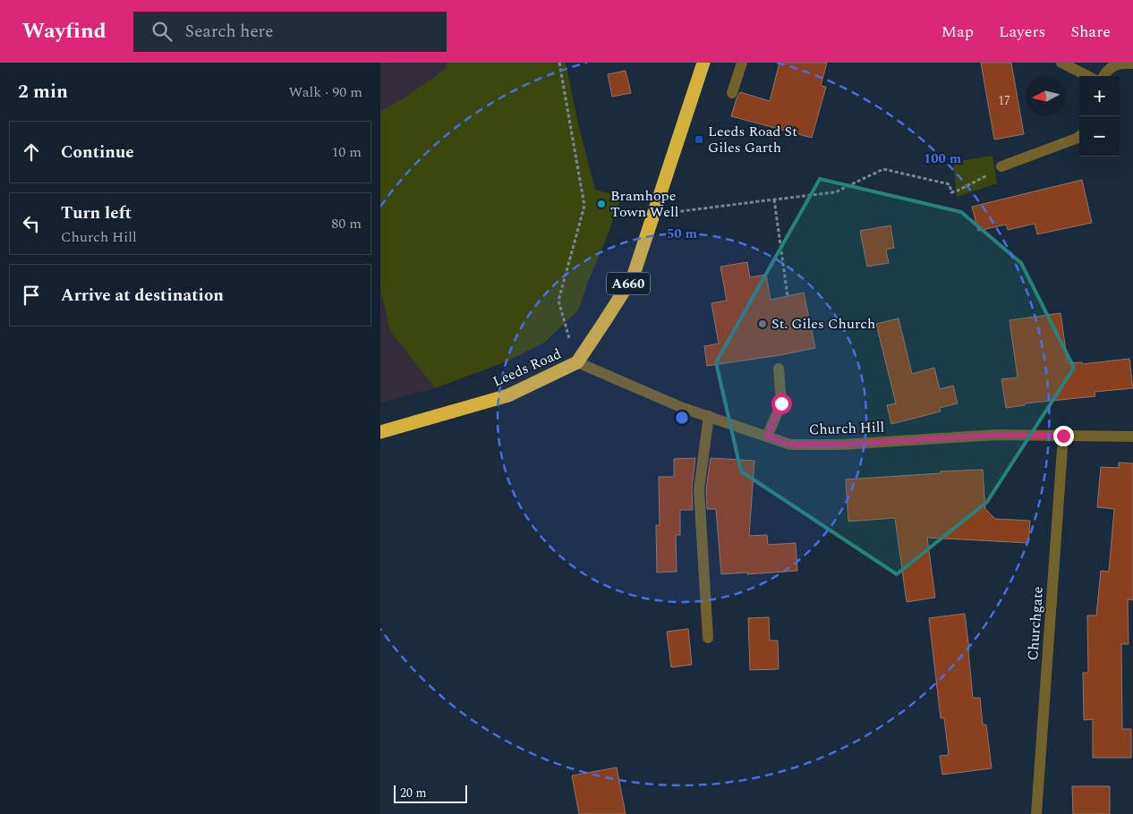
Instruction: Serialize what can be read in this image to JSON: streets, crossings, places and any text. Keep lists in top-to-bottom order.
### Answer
{
  "streets": {
    "highway": ["A660", "Leeds Road"],
    "street": ["Church Hill", "Churchgate"]
  },
  "crossings": [
    ["Leeds Road", "Church Hill"],
    ["Church Hill", "Churchgate"]
  ],
  "places": {
    "transit": ["Leeds Road St Giles Garth"],
    "other": ["Bramhope Town Well", "St. Giles Church"]
  },
  "house_numbers": ["17"],
  "scale_bar": "20 m",
  "north": "left",
  "page": {
    "header": "Wayfind",
    "search": "Search here",
    "nav": ["Map", "Layers", "Share"],
    "heading": ["2 min", "Walk · 90 m"],
    "map_buttons": ["+", "−"],
    "list": [
      ["Continue", "10 m"],
      ["Turn left", "Church Hill", "80 m"],
      "Arrive at destination"
    ],
    "scale": "20 m"
  },
  "rings": ["100 m", "50 m"]
}
